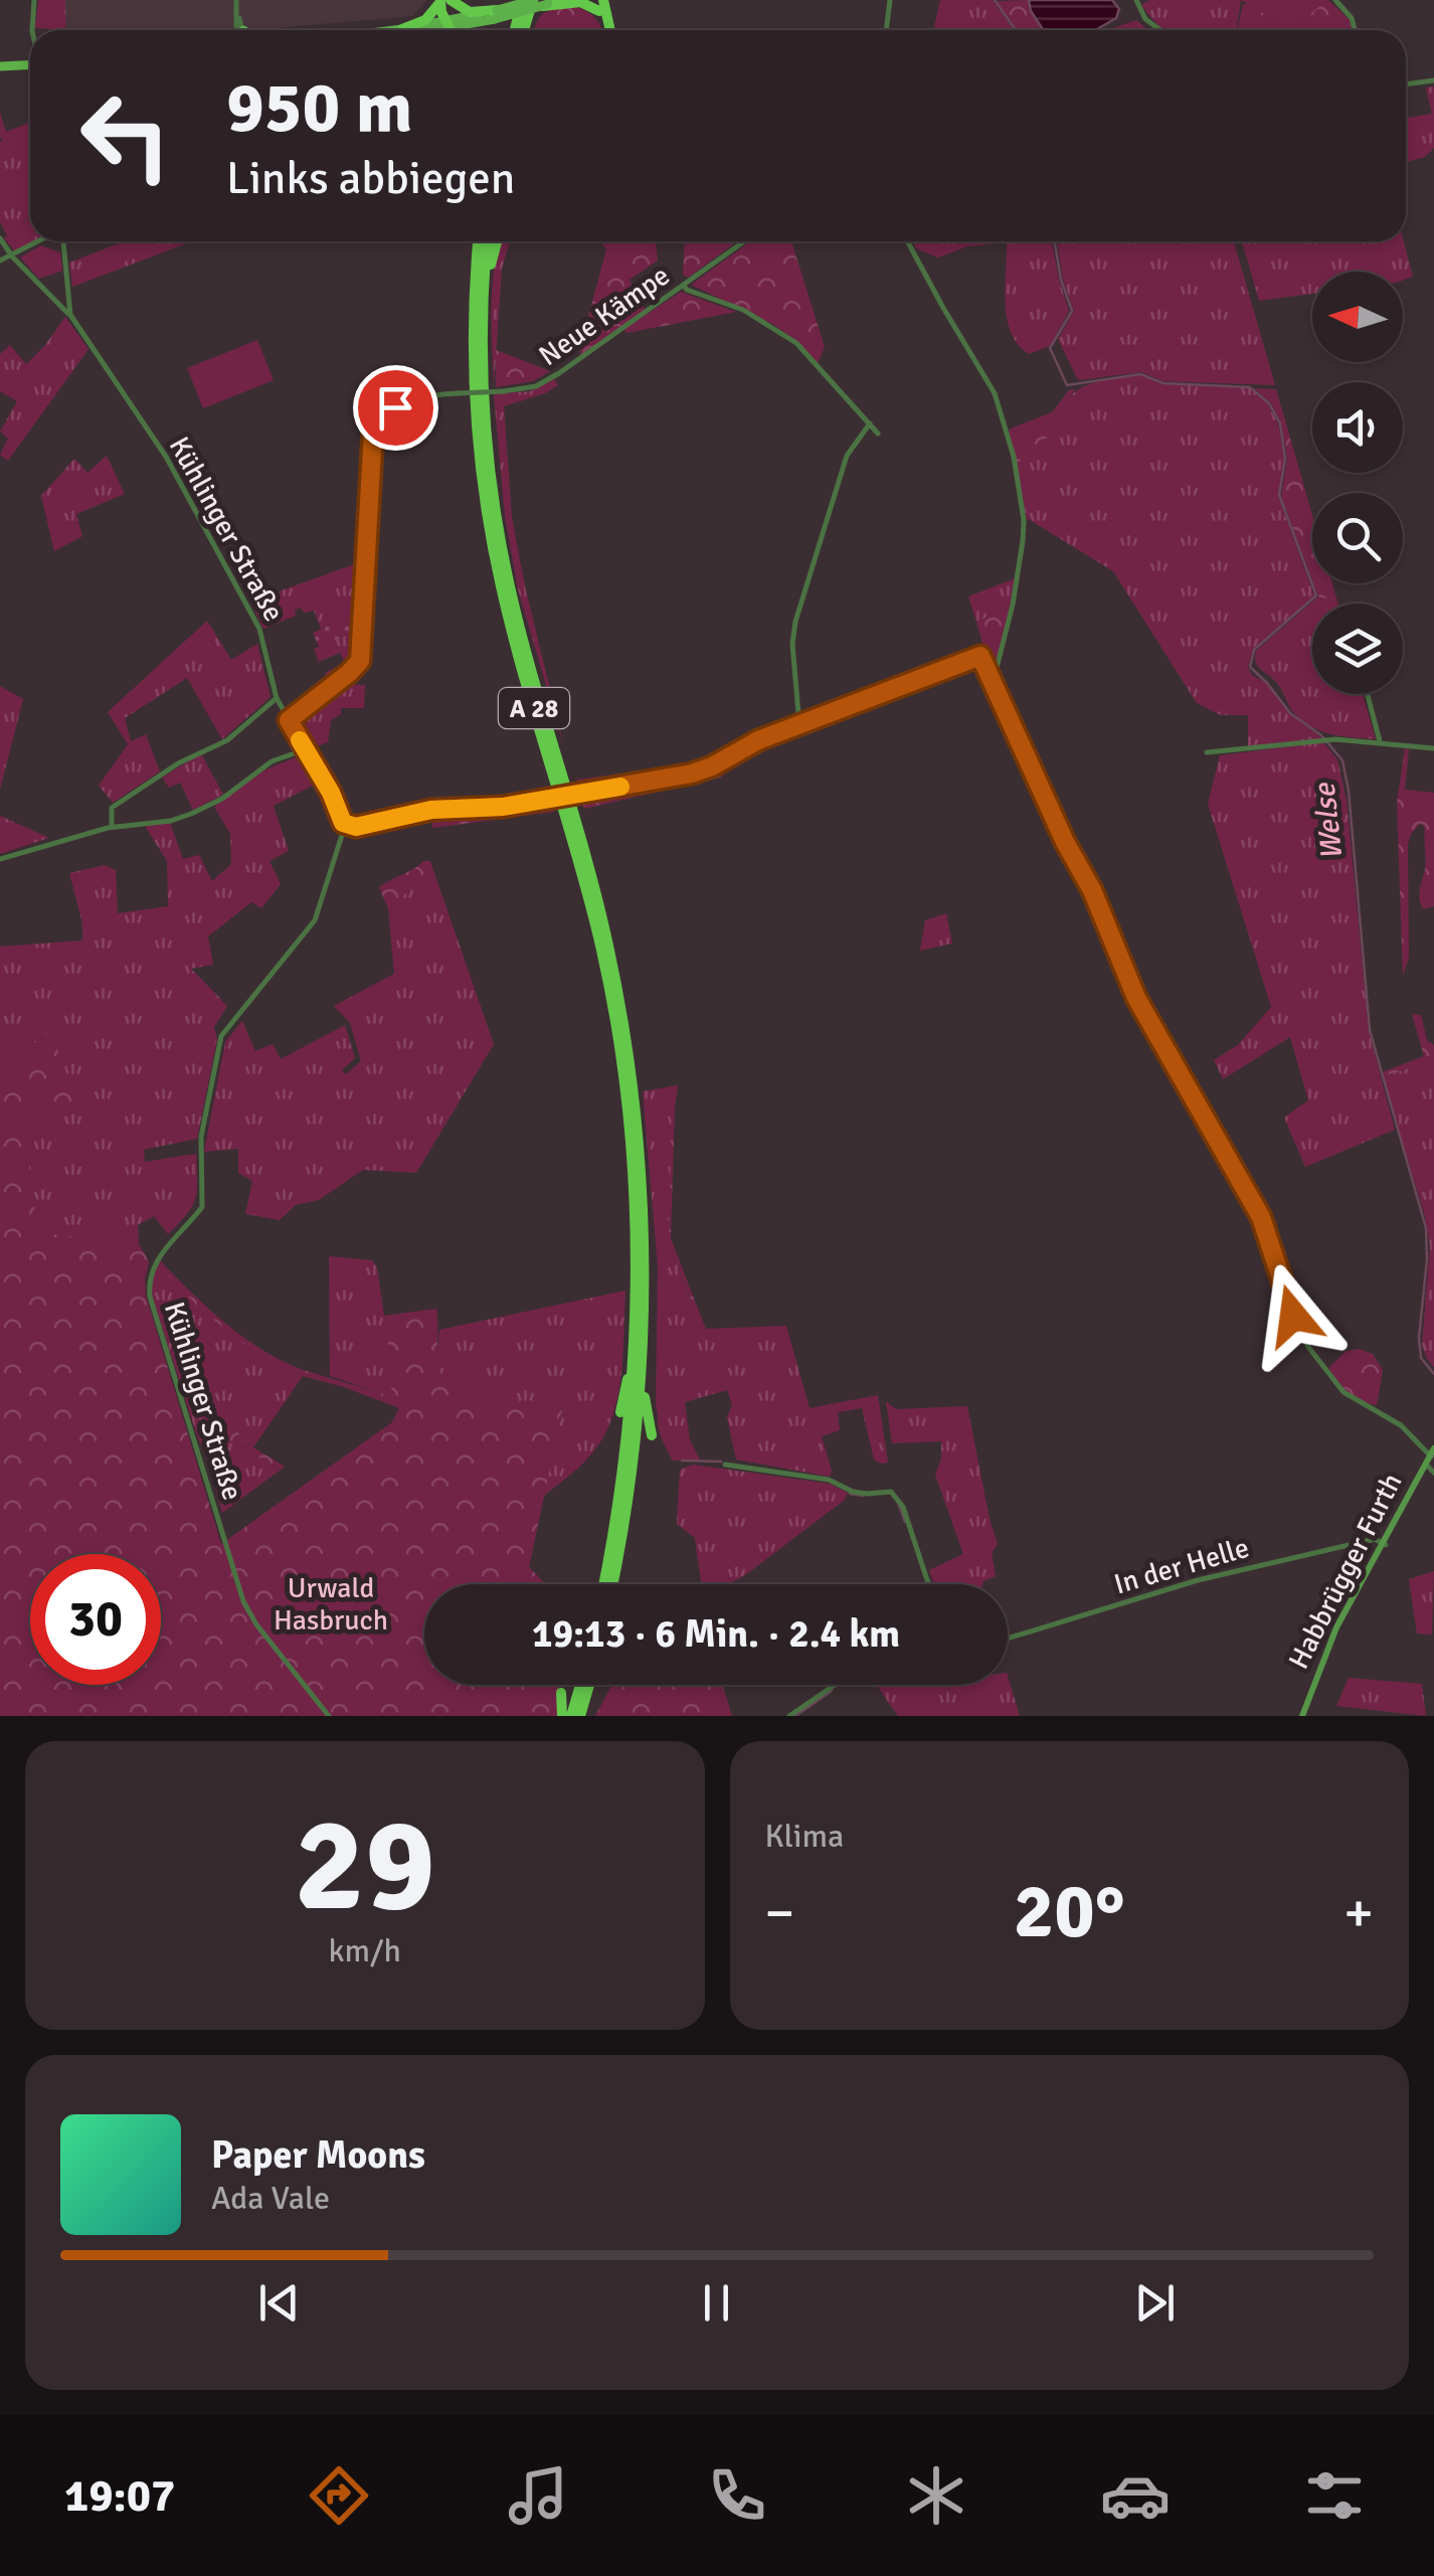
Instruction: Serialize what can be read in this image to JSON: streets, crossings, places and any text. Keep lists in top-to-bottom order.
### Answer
{
  "streets": {
    "highway": ["A 28"],
    "street": [
      "Neue Kämpe",
      "Kühlinger Straße",
      "In der Helle",
      "Habbrügger Furth"
    ]
  },
  "crossings": [
    ["Neue Kämpe", "Kühlinger Straße"],
    ["In der Helle", "Habbrügger Furth"]
  ],
  "water": ["Welse"],
  "parks": ["Urwald Hasbruch"],
  "north": "left",
  "page": {
    "turn": ["950 m", "Links abbiegen"],
    "limit": "30",
    "trip": "19:13 · 6 Min. · 2.4 km",
    "tile": [
      ["29", "km/h"],
      "Klima"
    ],
    "heat": ["−", "20°", "+"],
    "song": ["Paper Moons", "Ada Vale"],
    "tabs": "19:07"
  }
}
